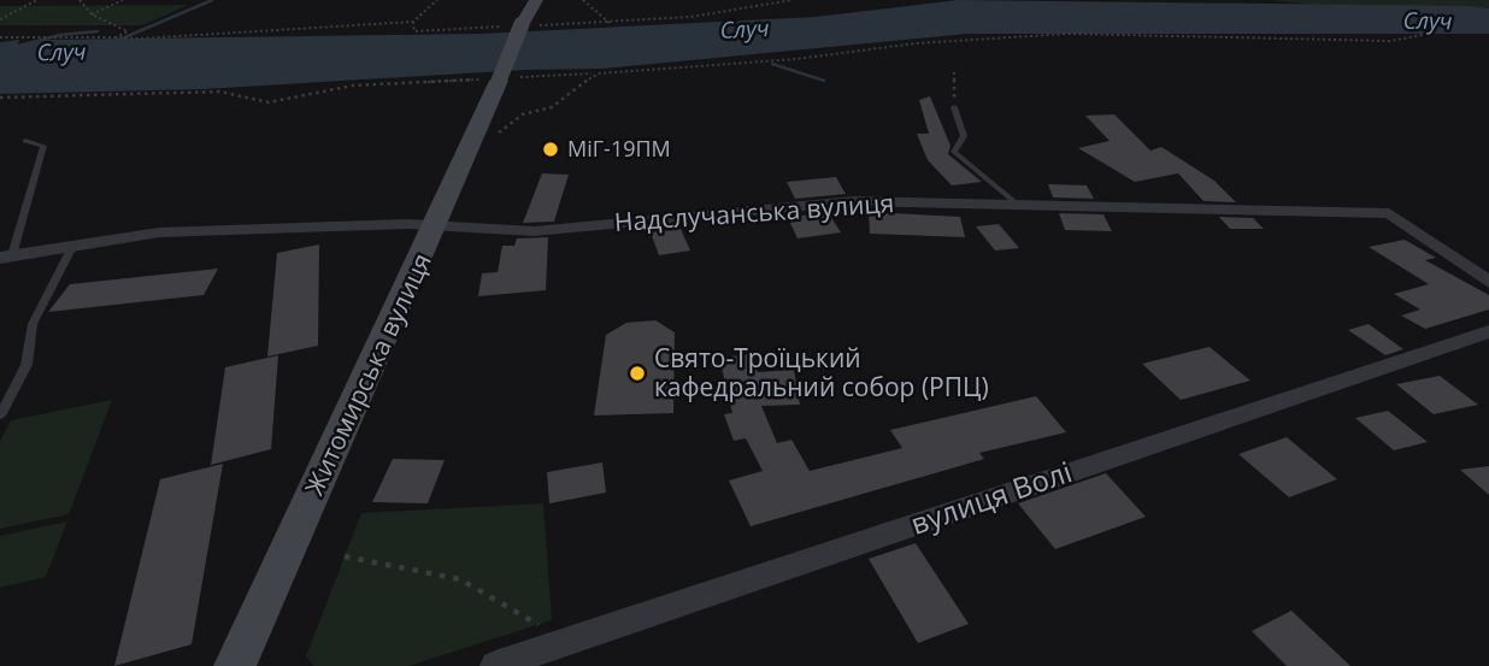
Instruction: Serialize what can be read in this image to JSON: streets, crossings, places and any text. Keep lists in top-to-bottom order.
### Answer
{
  "streets": {
    "main road": ["Житомирська вулиця"],
    "street": ["Надслучанська вулиця", "вулиця Волі"]
  },
  "crossings": [
    ["Надслучанська вулиця", "Житомирська вулиця"]
  ],
  "water": ["Случ"],
  "places": ["МіГ-19ПМ", "Свято-Троїцький кафедральний собор (РПЦ)"]
}
